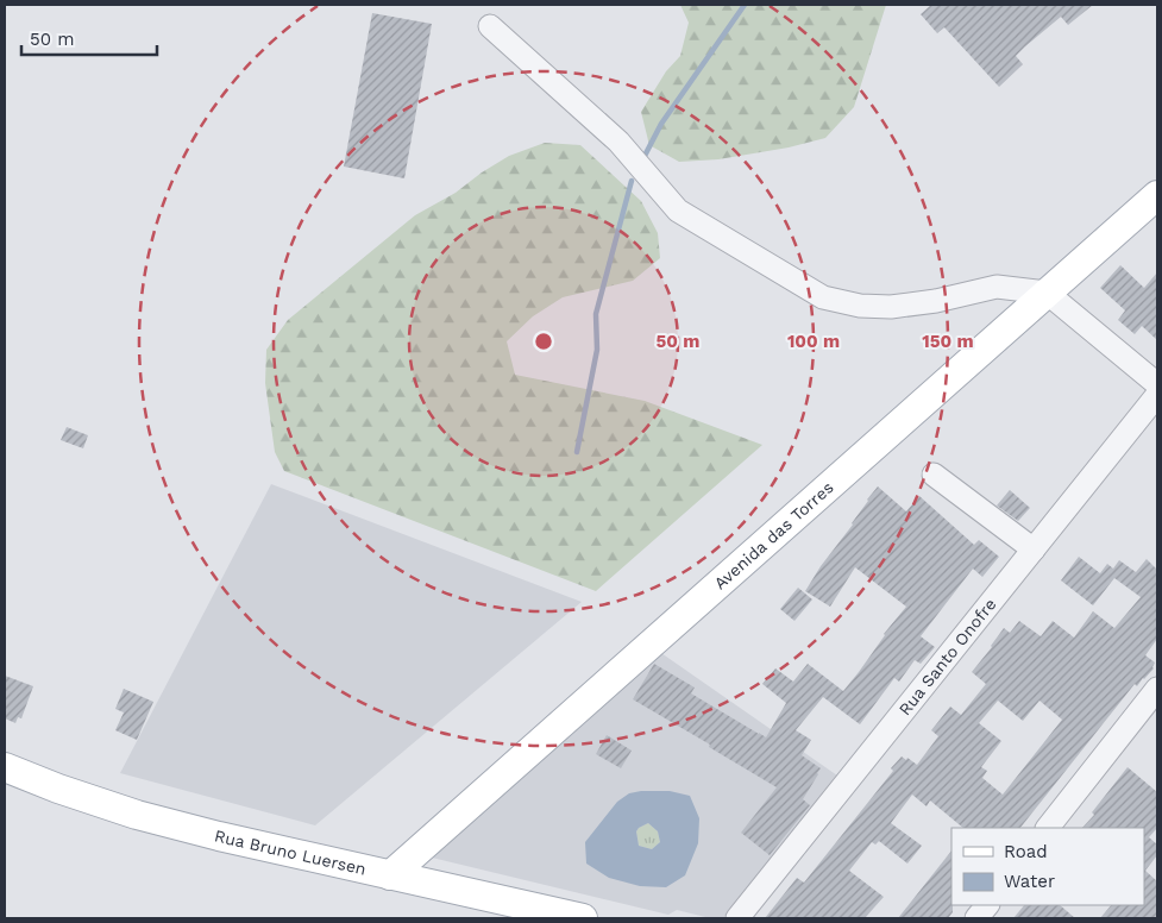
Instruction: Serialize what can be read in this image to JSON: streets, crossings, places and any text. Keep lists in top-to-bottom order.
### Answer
{
  "streets": {
    "main road": ["Avenida das Torres", "Rua Bruno Luersen"],
    "street": ["Rua Santo Onofre"]
  },
  "crossings": [
    ["Avenida das Torres", "Rua Bruno Luersen"]
  ],
  "legend": ["Road", "Water"],
  "scale_bar": "50 m",
  "rings": ["50 m", "100 m", "150 m"]
}
